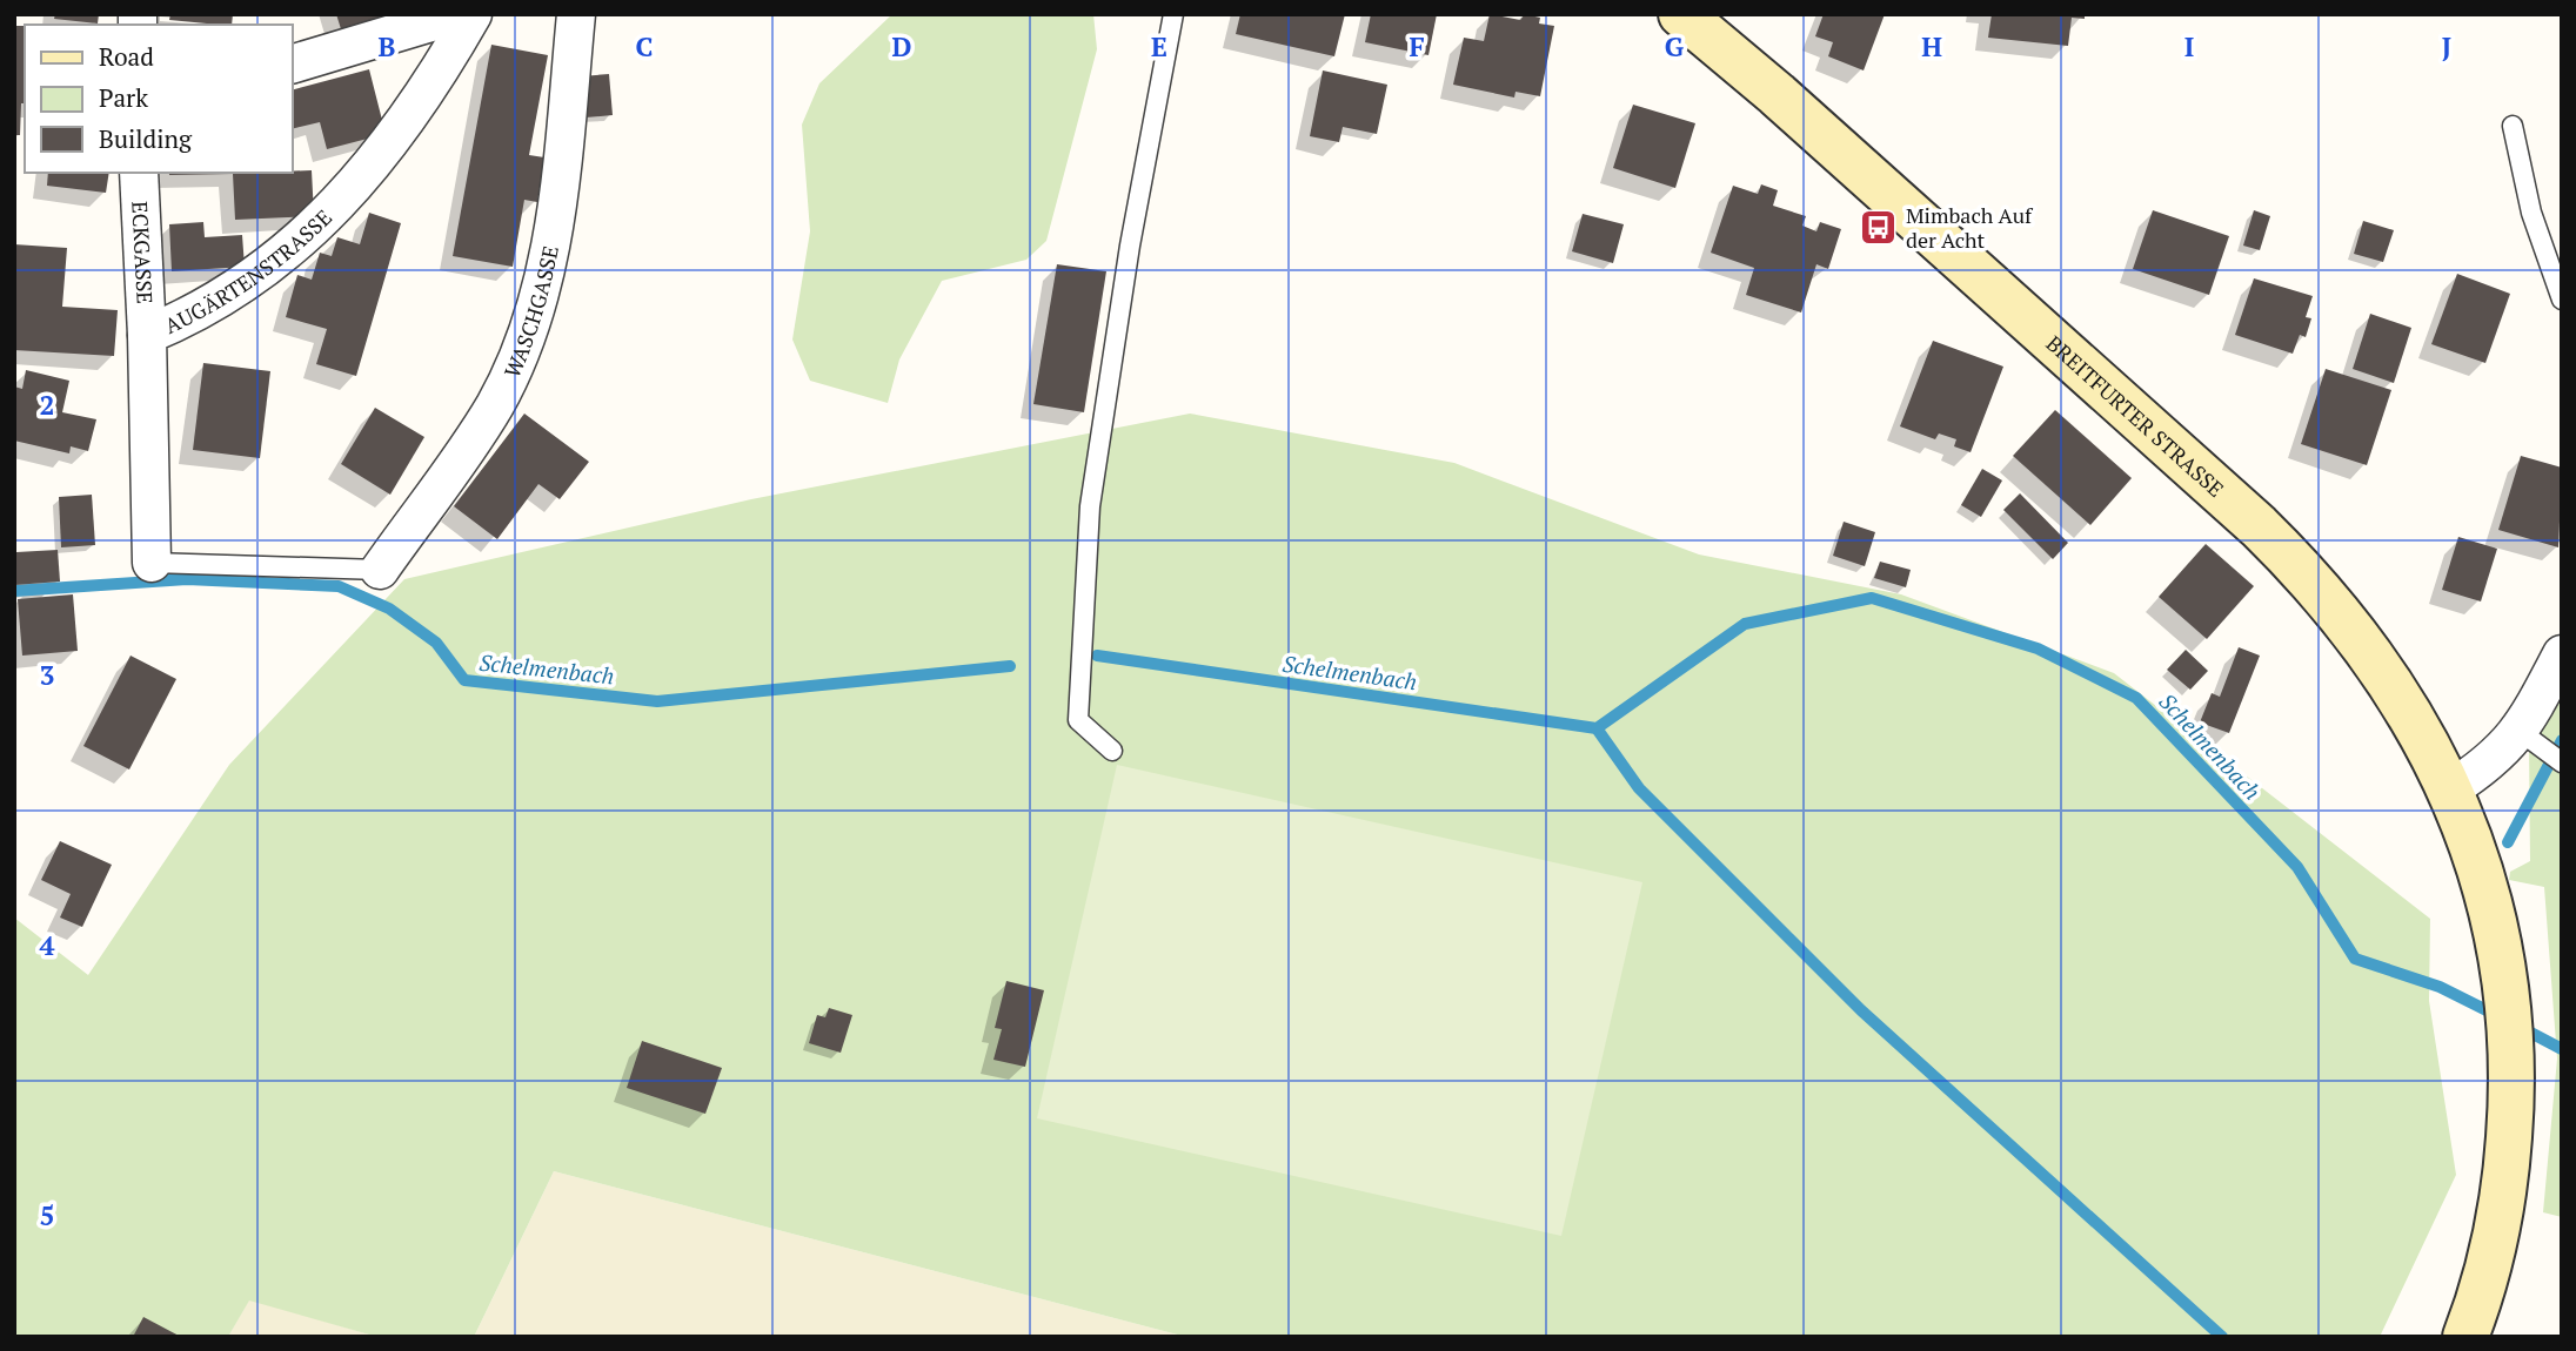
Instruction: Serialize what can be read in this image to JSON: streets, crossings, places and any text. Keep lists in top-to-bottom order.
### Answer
{
  "streets": {
    "main road": ["BREITFURTER STRASSE"],
    "street": ["ECKGASSE", "AUGÄRTENSTRASSE", "WASCHGASSE"]
  },
  "crossings": [
    ["ECKGASSE", "AUGÄRTENSTRASSE"]
  ],
  "water": ["Schelmenbach"],
  "places": {
    "bus stop": ["Mimbach Auf der Acht"]
  },
  "legend": ["Road", "Park", "Building"],
  "grid": {
    "columns": [
      "B",
      "C",
      "D",
      "E",
      "F",
      "G",
      "H",
      "I",
      "J"
    ],
    "rows": [
      "2",
      "3",
      "4",
      "5"
    ]
  }
}
